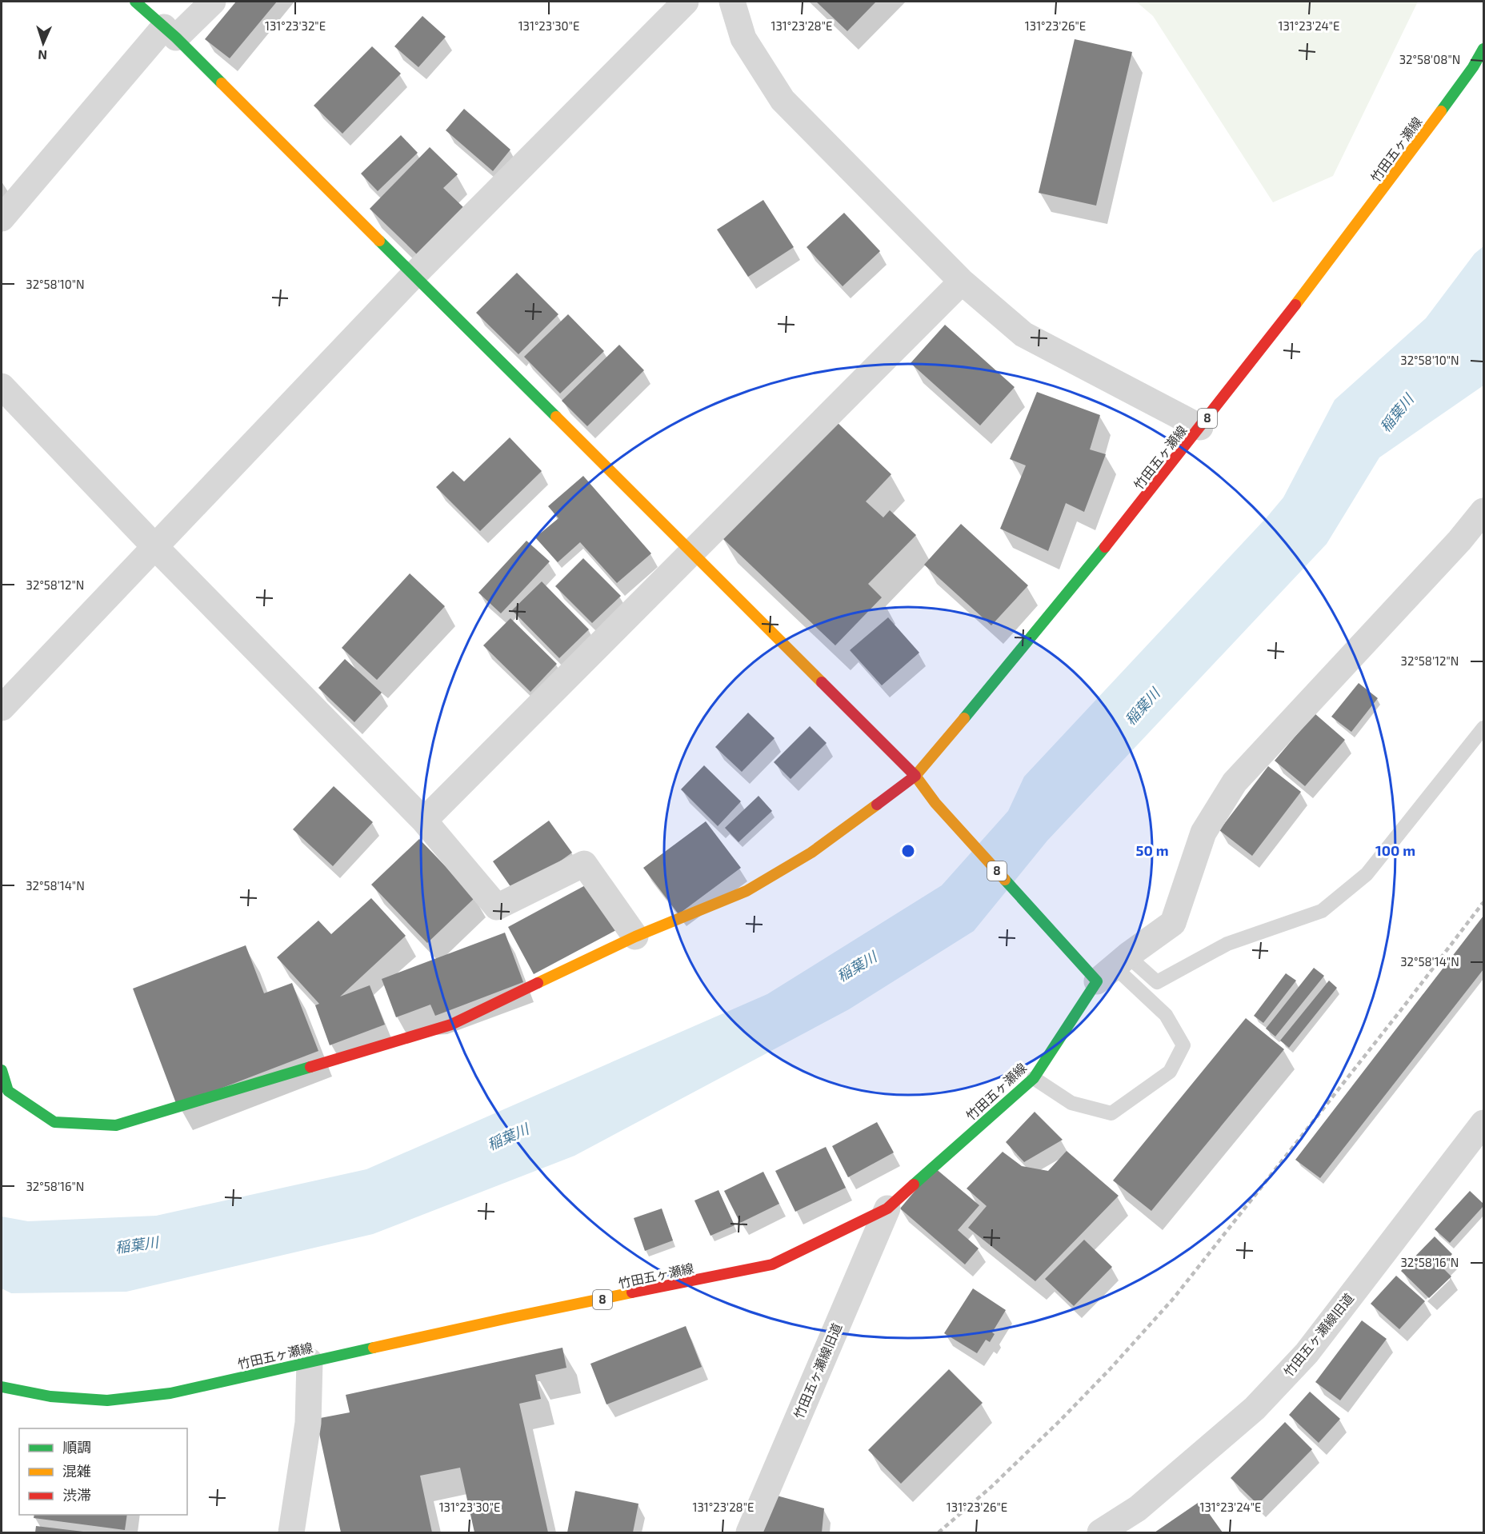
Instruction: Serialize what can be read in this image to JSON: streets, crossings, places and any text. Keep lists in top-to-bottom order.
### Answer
{
  "streets": {
    "main road": ["竹田五ヶ瀬線", "8"],
    "street": ["竹田五ヶ瀬線旧道"]
  },
  "crossings": [
    ["竹田五ヶ瀬線", "8"],
    ["竹田五ヶ瀬線", "竹田五ヶ瀬線旧道"]
  ],
  "water": ["稲葉川"],
  "legend": ["順調", "混雑", "渋滞"],
  "north": "bottom",
  "coordinates": [
    "131°23'32\"E",
    "131°23'30\"E",
    "131°23'28\"E",
    "131°23'26\"E",
    "131°23'24\"E",
    "32°58'08\"N",
    "32°58'10\"N",
    "32°58'12\"N",
    "32°58'14\"N",
    "32°58'16\"N"
  ],
  "rings": ["50 m", "100 m"]
}
